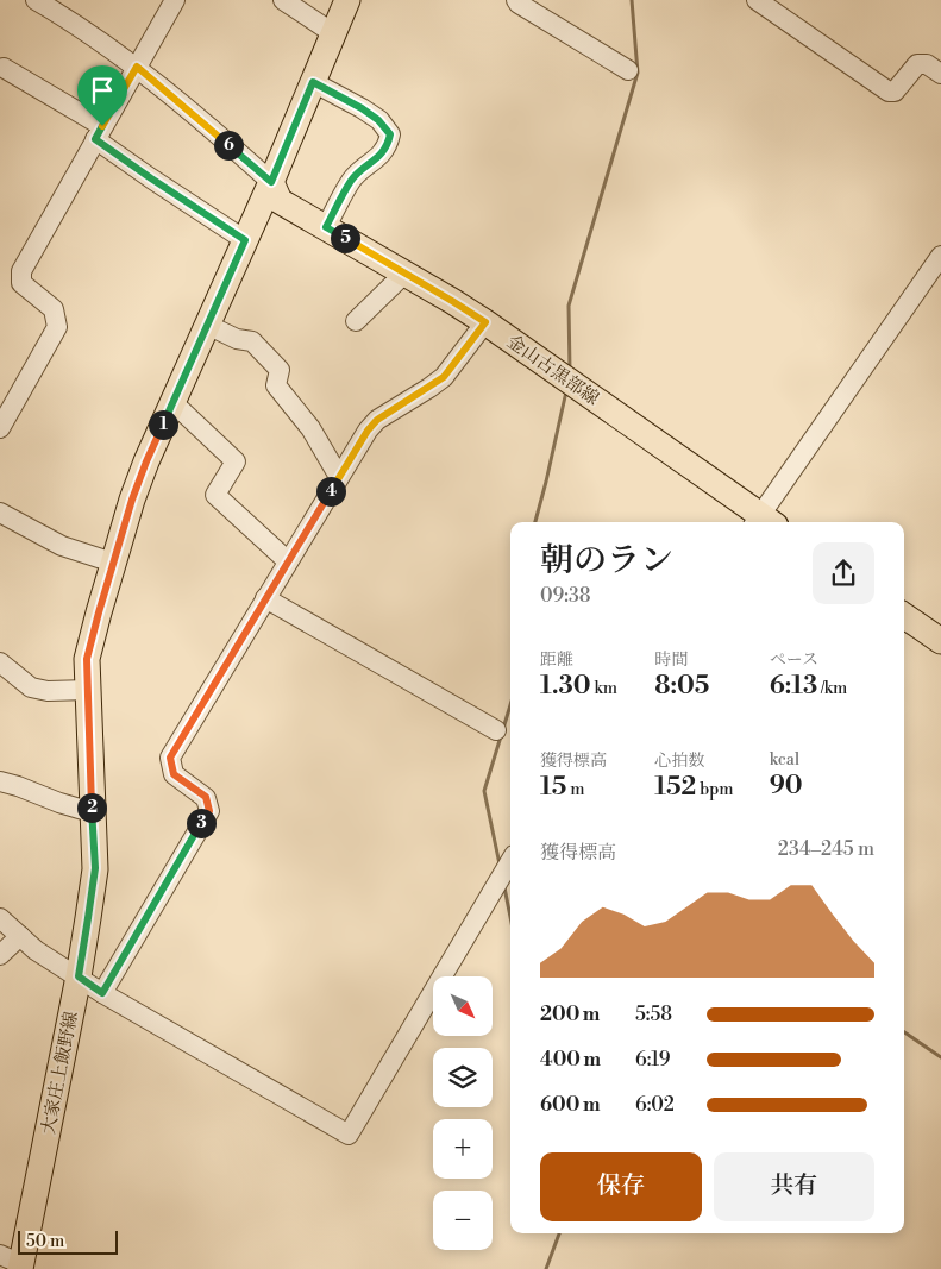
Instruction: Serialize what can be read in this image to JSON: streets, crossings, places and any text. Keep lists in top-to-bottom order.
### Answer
{
  "streets": {
    "main road": ["金山古黒部線", "大家庄上飯野線"]
  },
  "crossings": [
    ["金山古黒部線", "大家庄上飯野線"]
  ],
  "scale_bar": "50 m",
  "north": "bottom right",
  "page": {
    "pins": [
      "6",
      "5",
      "1",
      "4",
      "2",
      "3"
    ],
    "heading": ["朝のラン", "09:38"],
    "stats": [
      ["距離", "1.30 km"],
      ["時間", "8:05"],
      ["ペース", "6:13 /km"],
      ["獲得標高", "15 m"],
      ["心拍数", "152 bpm"],
      ["kcal", "90"]
    ],
    "chart": ["獲得標高", "234–245 m"],
    "map_buttons": ["+", "−"],
    "list": [
      {
        "name": "200 m",
        "note": "5:58"
      },
      {
        "name": "400 m",
        "note": "6:19"
      },
      {
        "name": "600 m",
        "note": "6:02"
      }
    ],
    "buttons": ["保存", "共有"],
    "scale": "50 m"
  }
}
